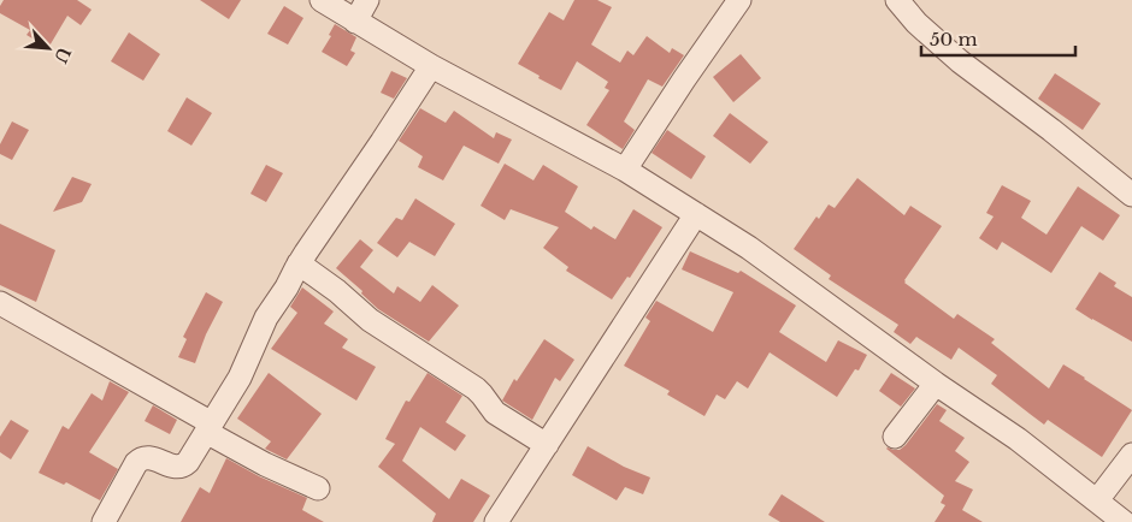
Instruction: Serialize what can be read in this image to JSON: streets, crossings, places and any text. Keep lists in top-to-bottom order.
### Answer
{
  "scale_bar": "50 m",
  "north": "bottom right"
}
